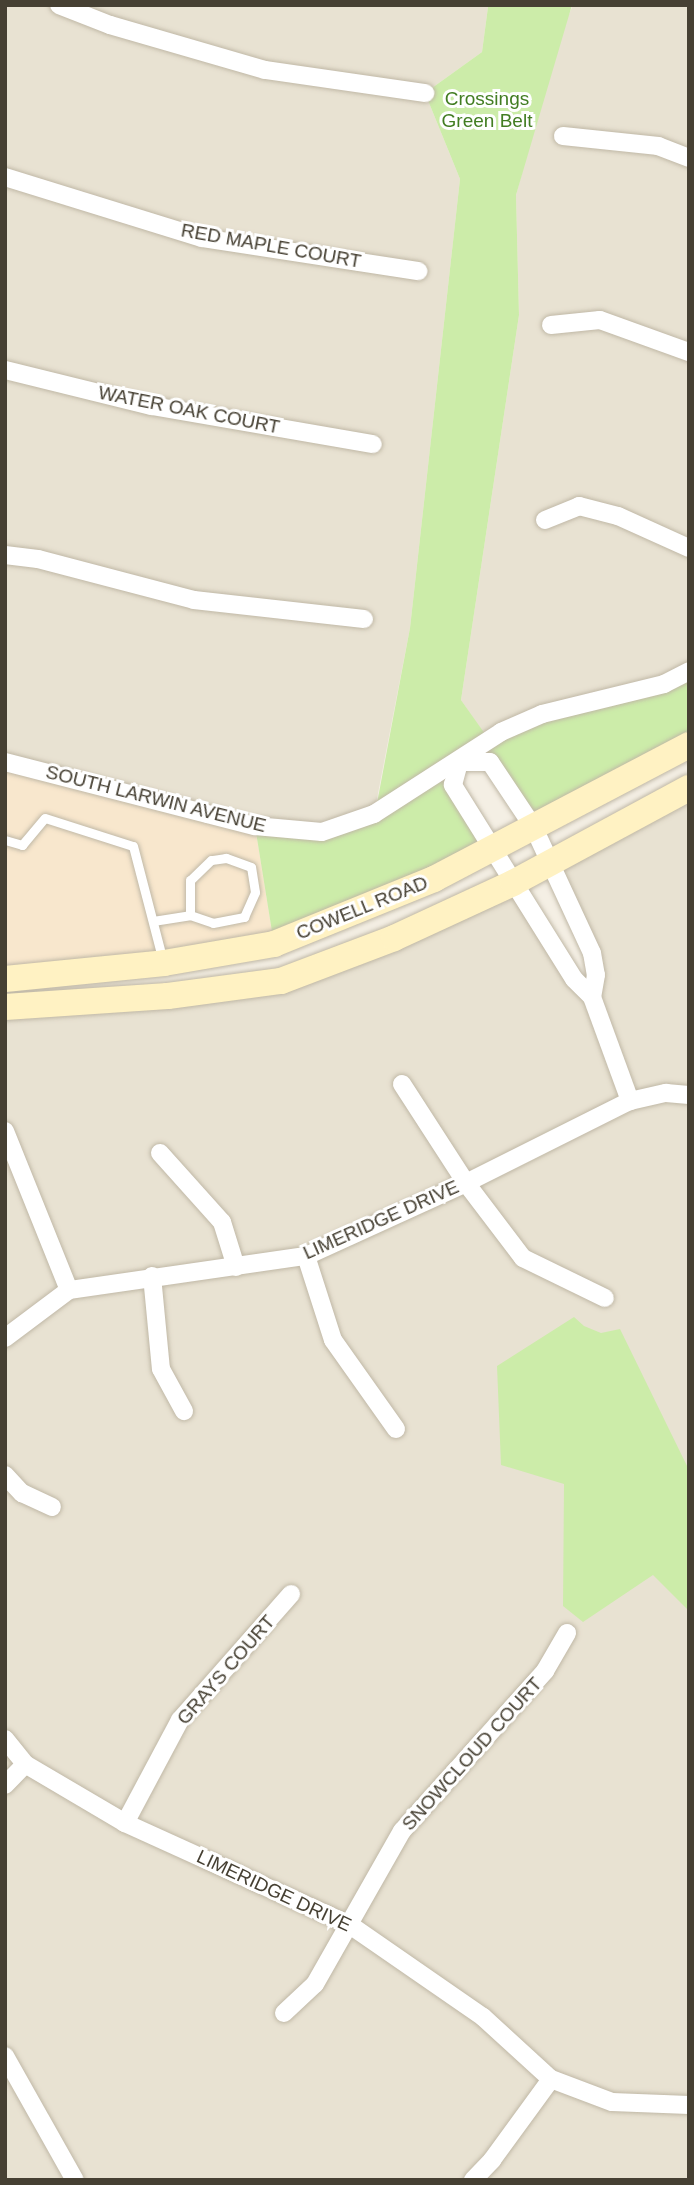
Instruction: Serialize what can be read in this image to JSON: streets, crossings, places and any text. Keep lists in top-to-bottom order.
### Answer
{
  "streets": {
    "street": [
      "RED MAPLE COURT",
      "WATER OAK COURT",
      "SOUTH LARWIN AVENUE",
      "COWELL ROAD",
      "LIMERIDGE DRIVE",
      "GRAYS COURT",
      "SNOWCLOUD COURT"
    ]
  },
  "crossings": [
    ["LIMERIDGE DRIVE", "GRAYS COURT"],
    ["LIMERIDGE DRIVE", "SNOWCLOUD COURT"]
  ],
  "parks": ["Crossings Green Belt"]
}
